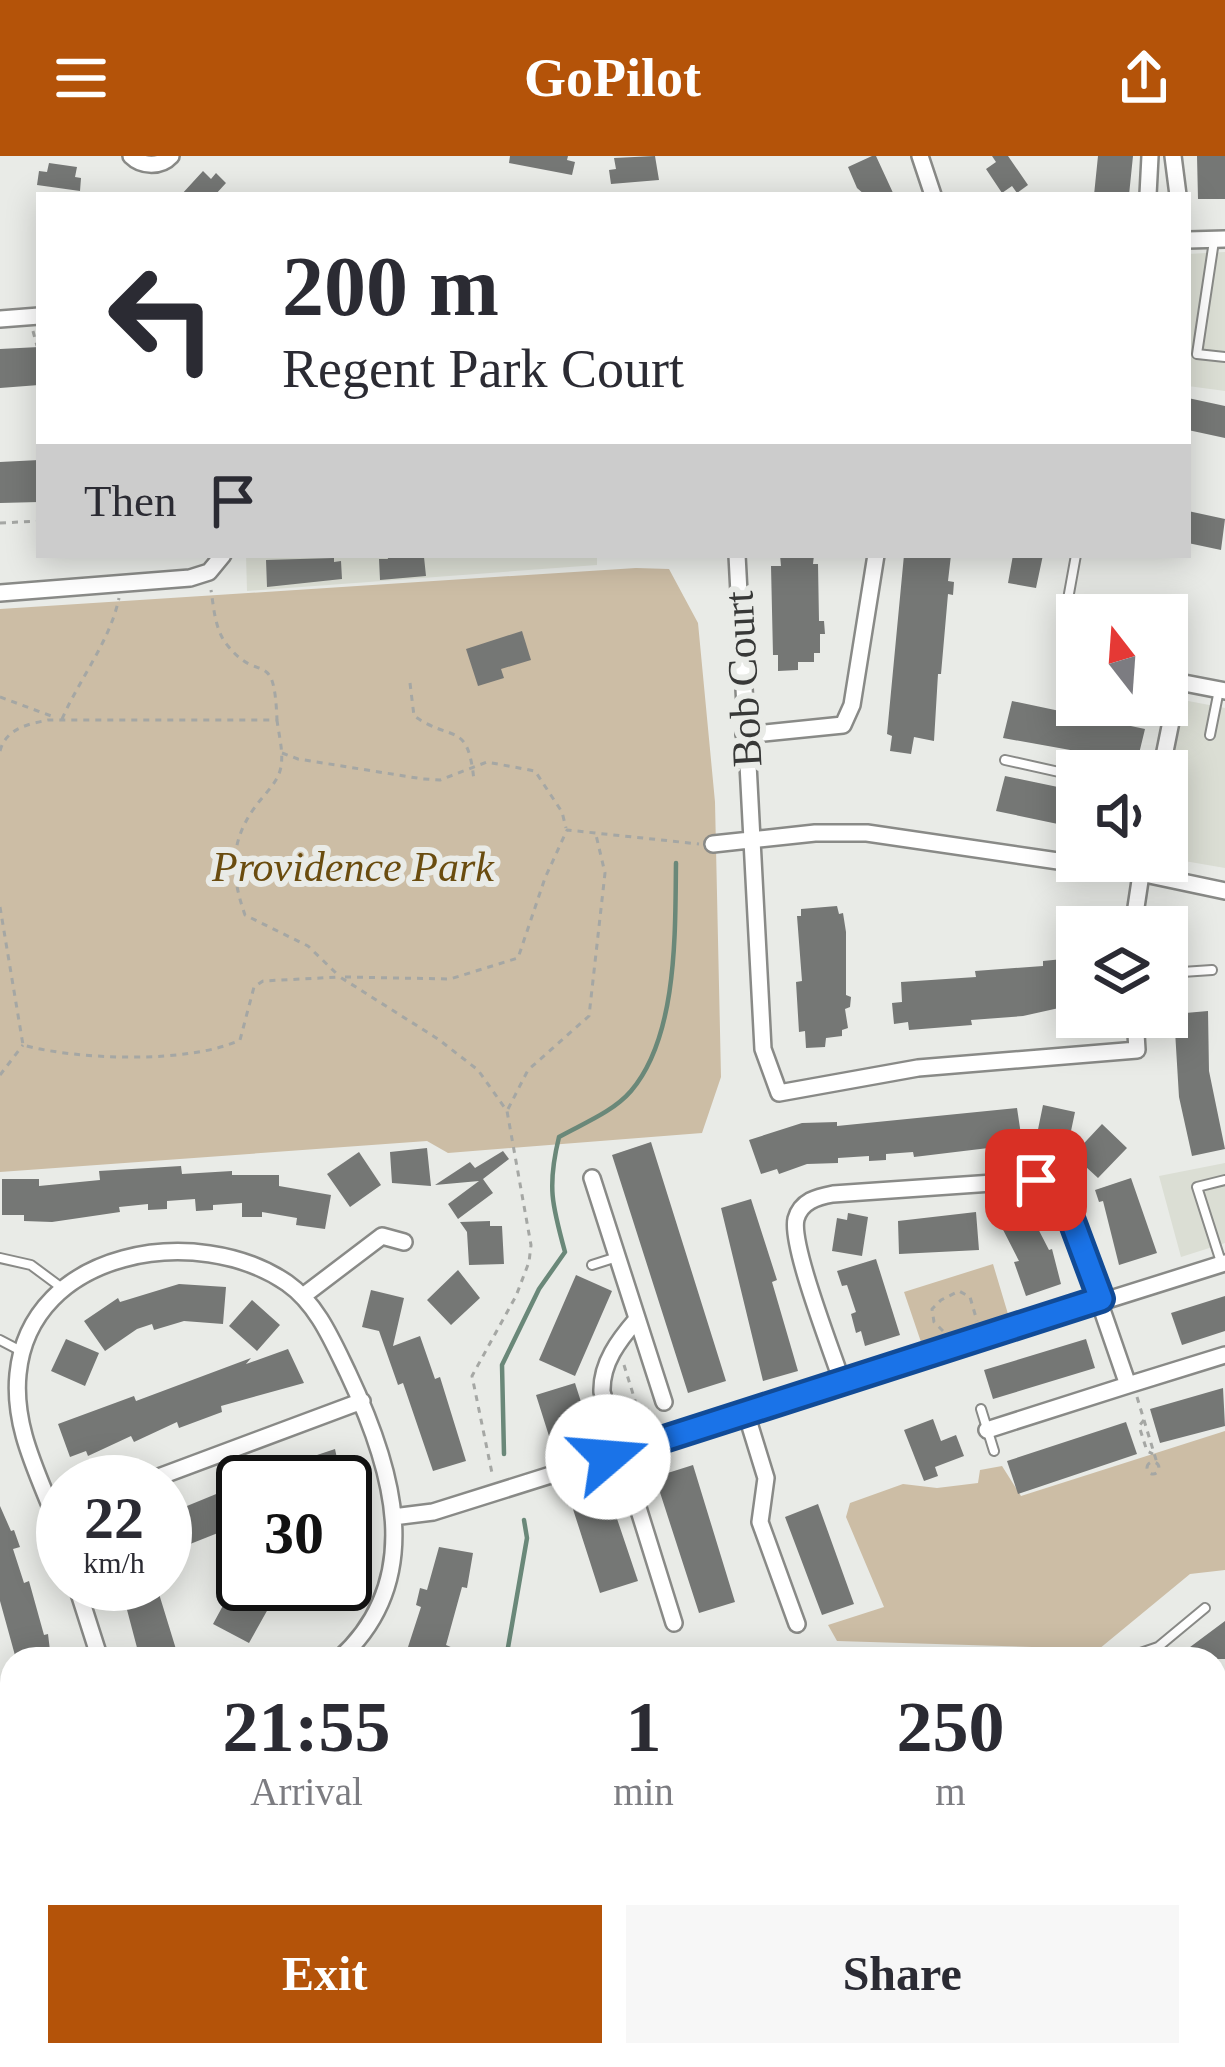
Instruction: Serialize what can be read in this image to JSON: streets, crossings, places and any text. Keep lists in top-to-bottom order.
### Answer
{
  "streets": {
    "street": ["Bob Court"]
  },
  "parks": ["Providence Park"],
  "north": "top",
  "page": {
    "header": "GoPilot",
    "turn": ["200 m", "Regent Park Court"],
    "then": "Then",
    "speed": "22 km/h",
    "limit": "30",
    "eta": [
      "21:55",
      "Arrival",
      "1",
      "min",
      "250",
      "m"
    ],
    "buttons": ["Exit", "Share"]
  }
}
